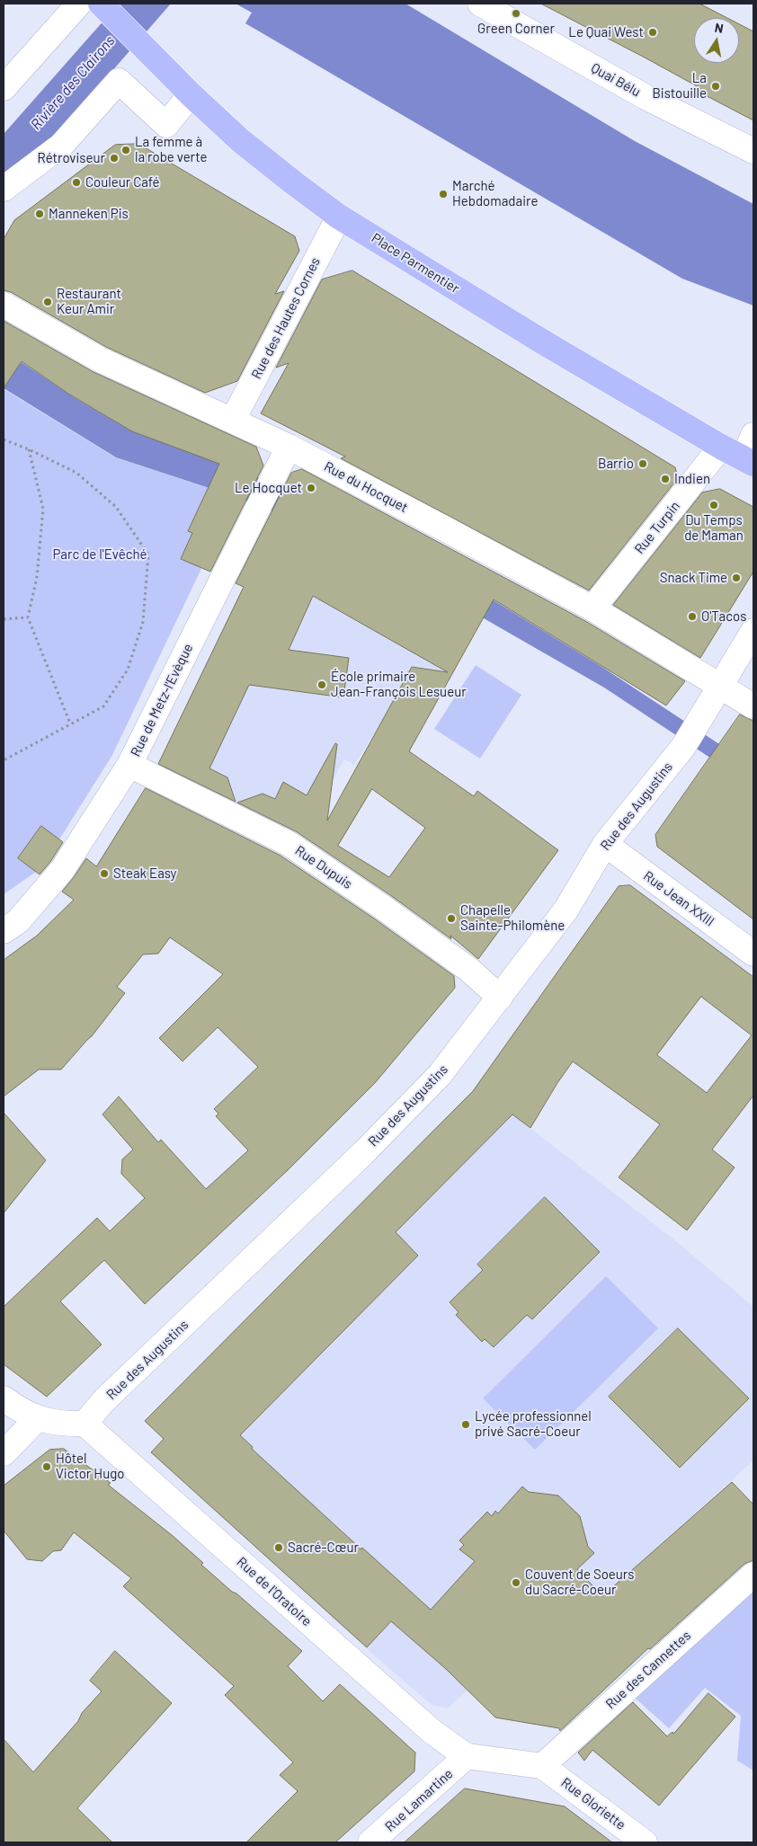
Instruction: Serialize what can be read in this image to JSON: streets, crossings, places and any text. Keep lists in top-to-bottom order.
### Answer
{
  "streets": {
    "main road": ["Place Parmentier"],
    "street": [
      "Quai Bélu",
      "Rue des Hautes Cornes",
      "Rue du Hocquet",
      "Rue Turpin",
      "Rue de Metz-l'Evèque",
      "Rue des Augustins",
      "Rue Dupuis",
      "Rue Jean XXIII",
      "Rue de l'Oratoire",
      "Rue des Cannettes",
      "Rue Lamartine",
      "Rue Gloriette"
    ]
  },
  "crossings": [
    ["Place Parmentier", "Rue des Hautes Cornes"],
    ["Place Parmentier", "Rue Turpin"],
    ["Rue des Hautes Cornes", "Rue du Hocquet"],
    ["Rue du Hocquet", "Rue Turpin"],
    ["Rue du Hocquet", "Rue de Metz-l'Evèque"],
    ["Rue du Hocquet", "Rue des Augustins"],
    ["Rue de Metz-l'Evèque", "Rue Dupuis"],
    ["Rue des Augustins", "Rue Dupuis"],
    ["Rue des Augustins", "Rue Jean XXIII"],
    ["Rue des Augustins", "Rue de l'Oratoire"],
    ["Rue de l'Oratoire", "Rue Lamartine"],
    ["Rue des Cannettes", "Rue Gloriette"]
  ],
  "water": ["Rivière des Clairons"],
  "parks": ["Parc de l'Evêché"],
  "places": [
    "Green Corner",
    "Le Quai West",
    "La Bistouille",
    "La femme à la robe verte",
    "Rétroviseur",
    "Couleur Café",
    "Marché Hebdomadaire",
    "Manneken Pis",
    "Restaurant Keur Amir",
    "Barrio",
    "Indien",
    "Le Hocquet",
    "Du Temps de Maman",
    "Snack Time",
    "O'Tacos",
    "École primaire Jean-François Lesueur",
    "Steak Easy",
    "Chapelle Sainte-Philomène",
    "Lycée professionnel privé Sacré-Coeur",
    "Hôtel Victor Hugo",
    "Sacré-Cœur",
    "Couvent de Soeurs du Sacré-Coeur"
  ],
  "north": "top"
}
